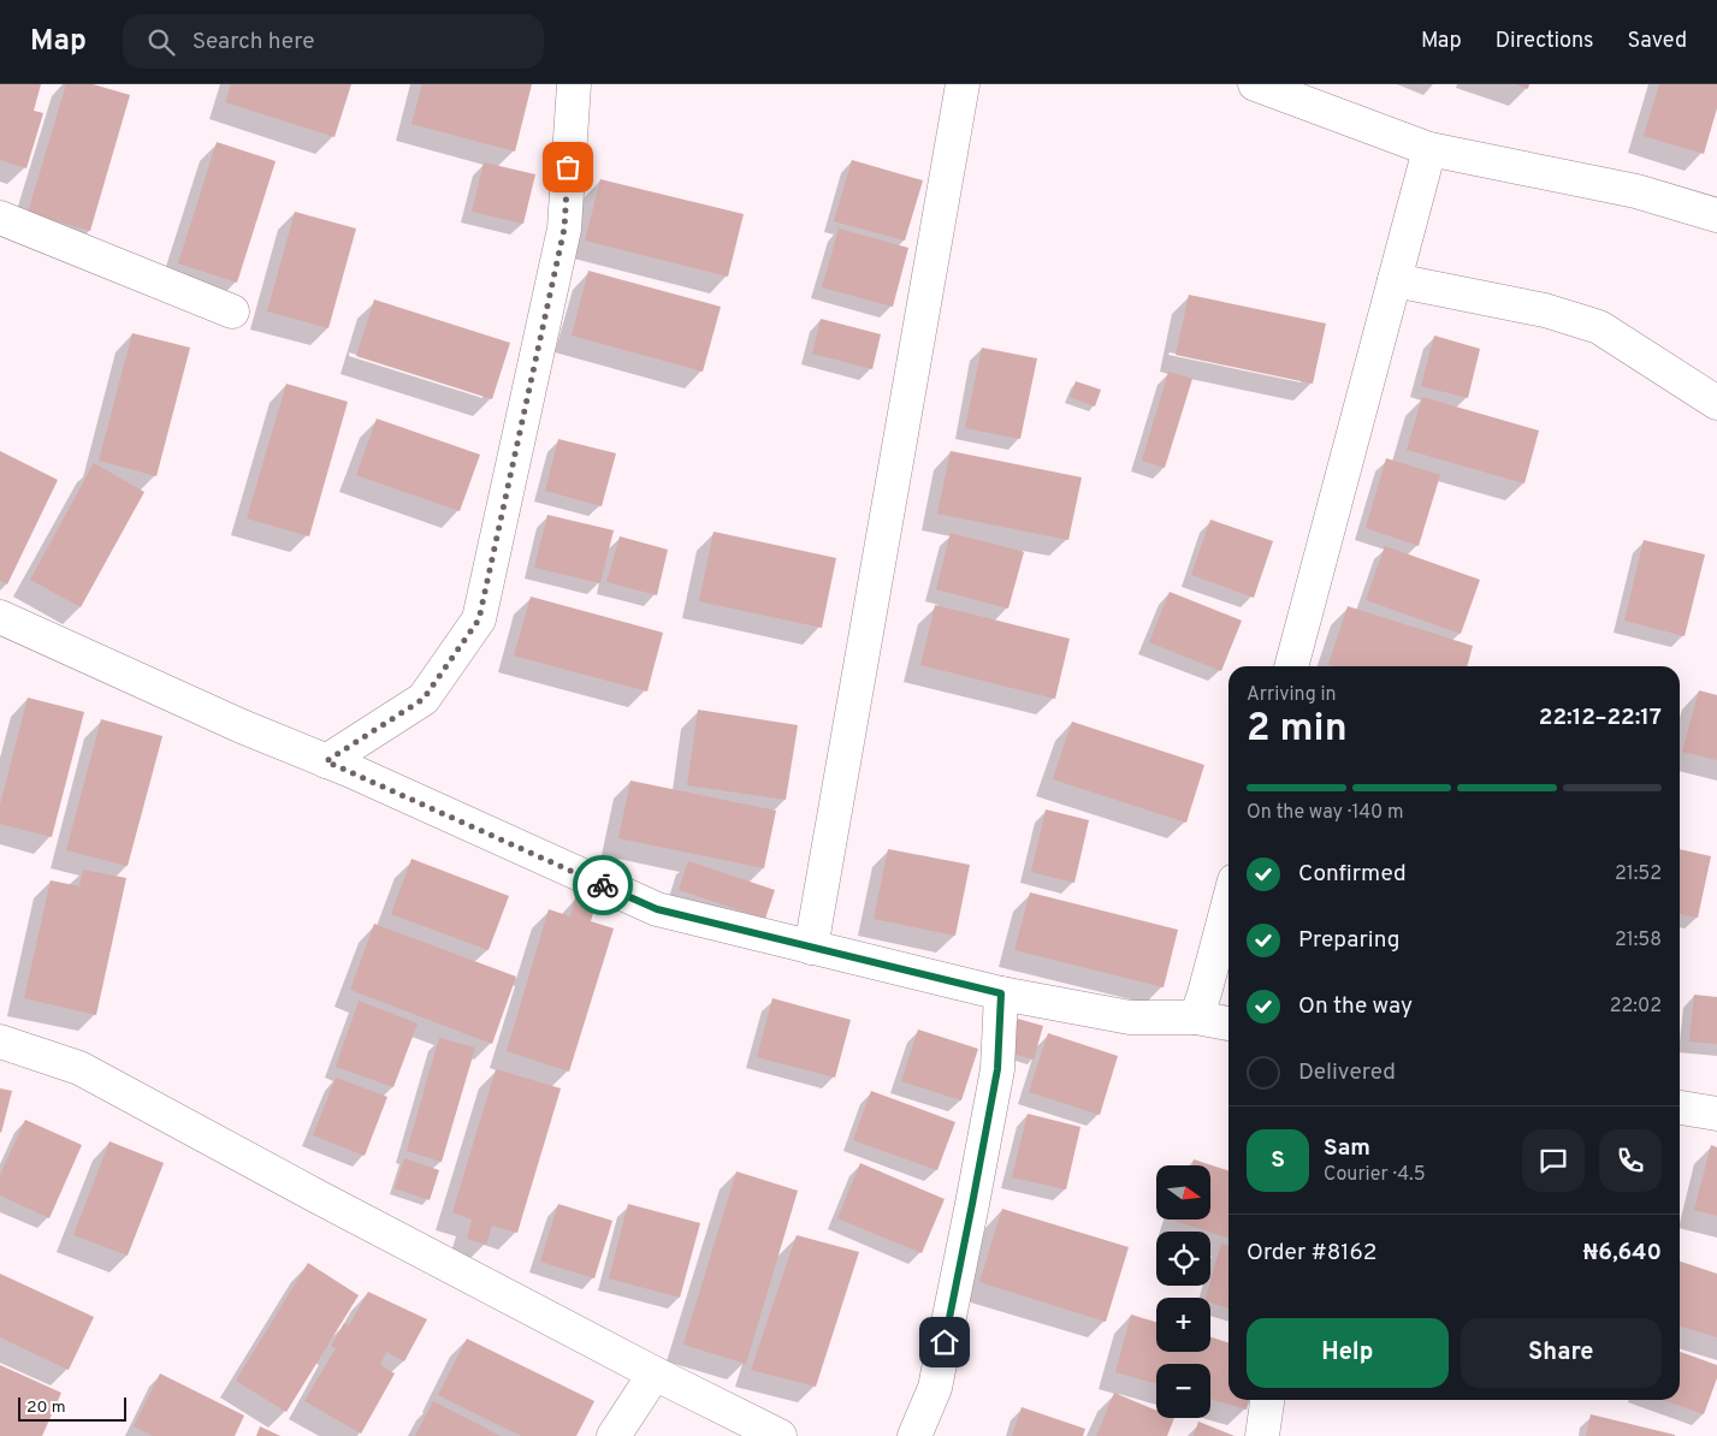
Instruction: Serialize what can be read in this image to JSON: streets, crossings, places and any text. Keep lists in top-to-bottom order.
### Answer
{
  "scale_bar": "20 m",
  "north": "right",
  "page": {
    "header": "Map",
    "search": "Search here",
    "nav": ["Map", "Directions", "Saved"],
    "heading": ["2 min", "Arriving in", "22:12–22:17"],
    "panel": [
      "Sam",
      "Courier · 4.5",
      "Order #8162",
      "₦6,640"
    ],
    "bar": "On the way · 140 m",
    "list": [
      ["Confirmed", "21:52"],
      ["Preparing", "21:58"],
      ["On the way", "22:02"],
      "Delivered"
    ],
    "round": "S",
    "map_buttons": ["+", "−"],
    "buttons": ["Help", "Share"],
    "scale": "20 m"
  }
}
